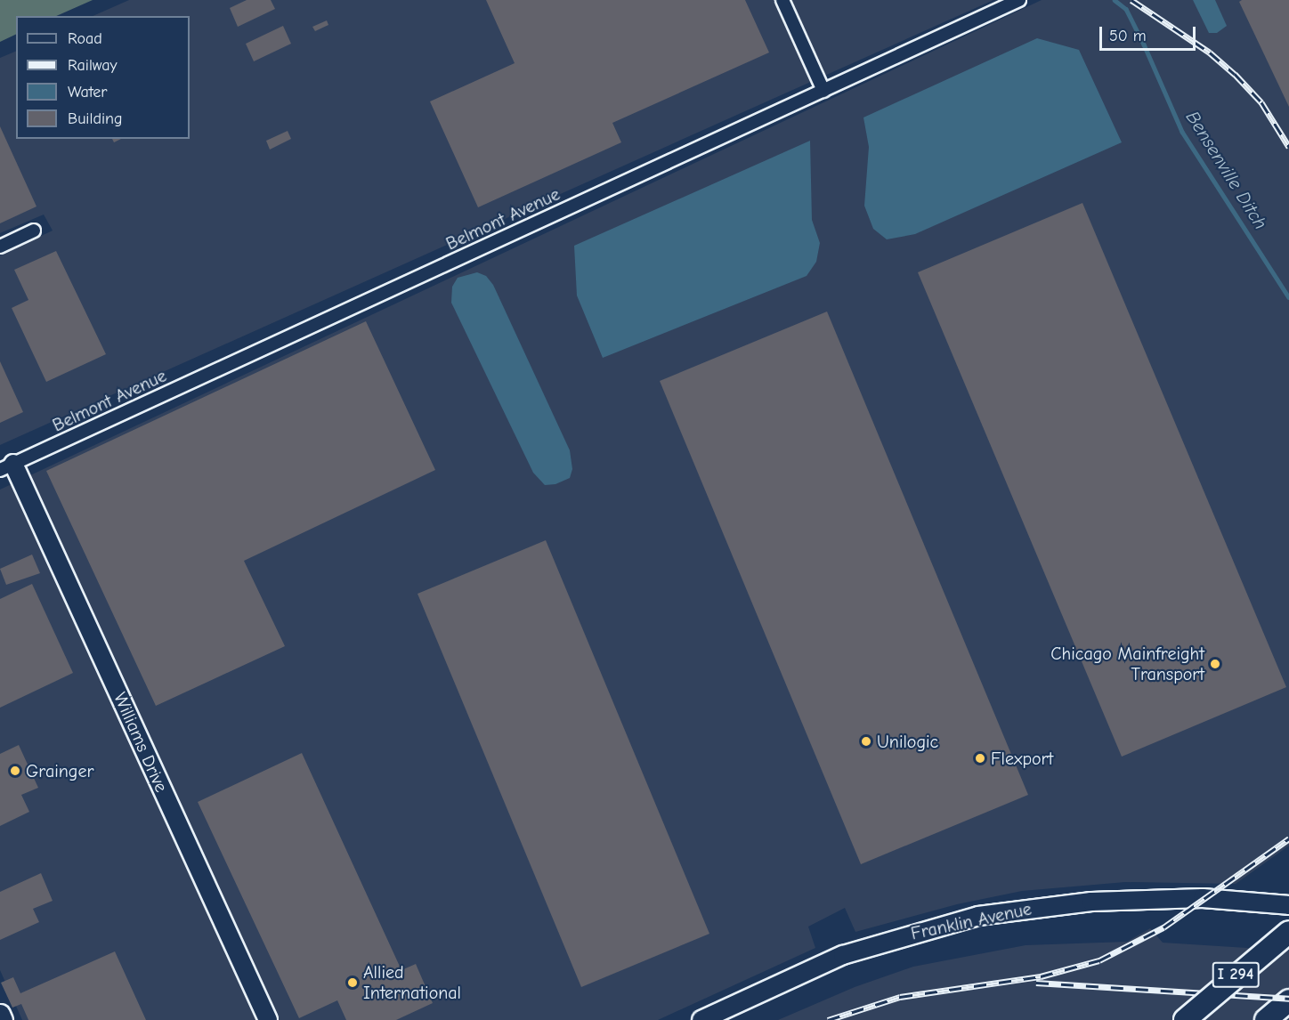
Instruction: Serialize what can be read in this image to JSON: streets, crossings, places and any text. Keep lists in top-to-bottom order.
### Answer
{
  "streets": {
    "highway": ["I 294"],
    "main road": ["Williams Drive", "Franklin Avenue"],
    "street": ["Belmont Avenue"]
  },
  "crossings": [
    ["Belmont Avenue", "Williams Drive"]
  ],
  "water": ["Bensenville Ditch"],
  "places": [
    "Chicago Mainfreight Transport",
    "Unilogic",
    "Flexport",
    "Grainger",
    "Allied International"
  ],
  "legend": [
    "Road",
    "Railway",
    "Water",
    "Building"
  ],
  "scale_bar": "50 m"
}
